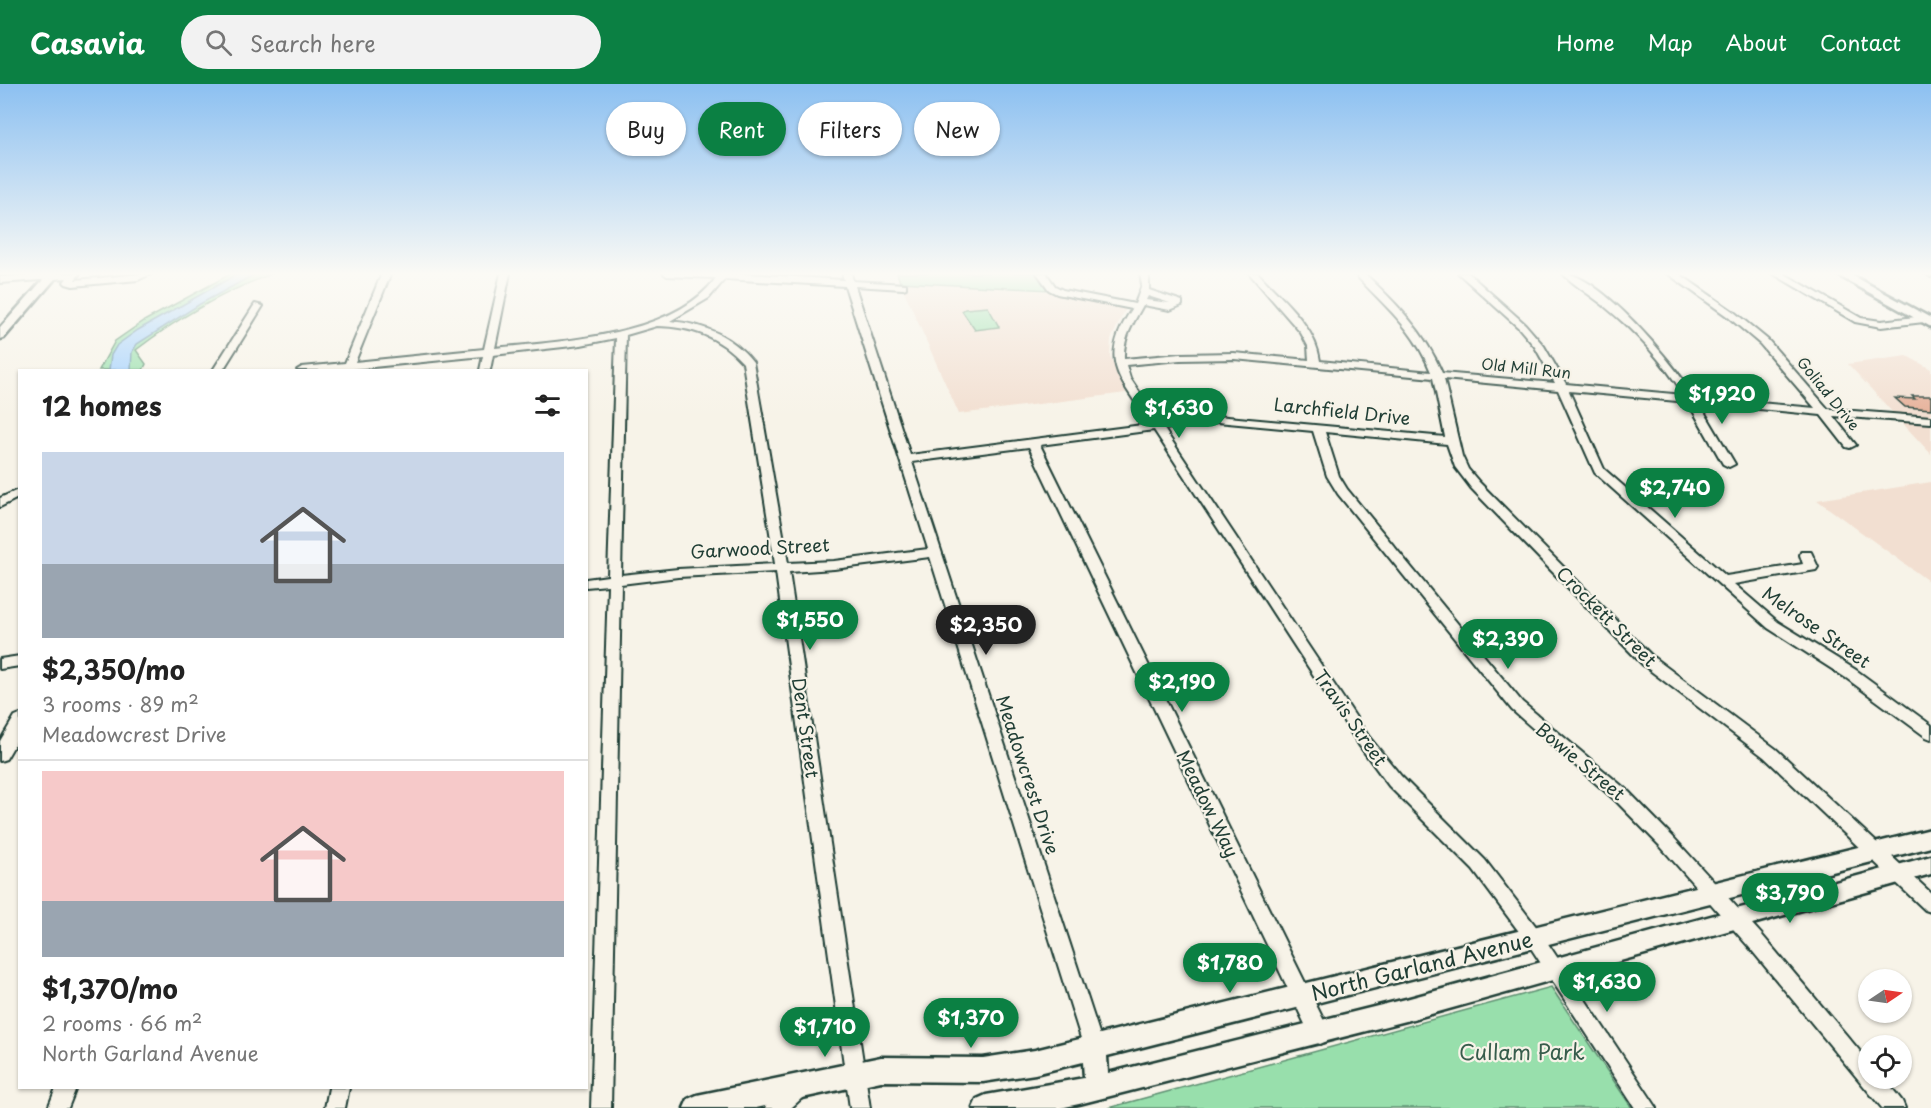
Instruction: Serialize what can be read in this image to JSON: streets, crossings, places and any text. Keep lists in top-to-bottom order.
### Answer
{
  "streets": {
    "main road": ["North Garland Avenue"],
    "street": [
      "Old Mill Run",
      "Goliad Drive",
      "Larchfield Drive",
      "Garwood Street",
      "Crockett Street",
      "Melrose Street",
      "Travis Street",
      "Dent Street",
      "Bowie Street",
      "Meadowcrest Drive",
      "Meadow Way"
    ]
  },
  "crossings": [
    ["Old Mill Run", "Goliad Drive"],
    ["Old Mill Run", "Crockett Street"],
    ["Old Mill Run", "Melrose Street"],
    ["Old Mill Run", "Travis Street"],
    ["Larchfield Drive", "Crockett Street"],
    ["Larchfield Drive", "Travis Street"],
    ["Larchfield Drive", "Bowie Street"],
    ["Larchfield Drive", "Meadowcrest Drive"],
    ["Larchfield Drive", "Meadow Way"],
    ["Garwood Street", "Dent Street"],
    ["Garwood Street", "Meadowcrest Drive"],
    ["Crockett Street", "North Garland Avenue"],
    ["Travis Street", "North Garland Avenue"],
    ["Dent Street", "North Garland Avenue"],
    ["Bowie Street", "North Garland Avenue"],
    ["Meadowcrest Drive", "North Garland Avenue"],
    ["Meadow Way", "North Garland Avenue"]
  ],
  "parks": ["Cullam Park"],
  "north": "right",
  "page": {
    "header": "Casavia",
    "search": "Search here",
    "nav": [
      "Home",
      "Map",
      "About",
      "Contact"
    ],
    "chip": [
      "Buy",
      "Rent",
      "Filters",
      "New"
    ],
    "heading": "12 homes",
    "price": [
      "$1,920",
      "$1,630",
      "$2,740",
      "$1,550",
      "$2,350",
      "$2,390",
      "$2,190",
      "$3,790",
      "$1,780",
      "$1,630",
      "$1,370",
      "$1,710"
    ],
    "list": [
      {
        "name": "$2,350/mo",
        "note": "3 rooms · 89 m² · Meadowcrest Drive"
      },
      {
        "name": "$1,370/mo",
        "note": "2 rooms · 66 m² · North Garland Avenue"
      }
    ]
  }
}
